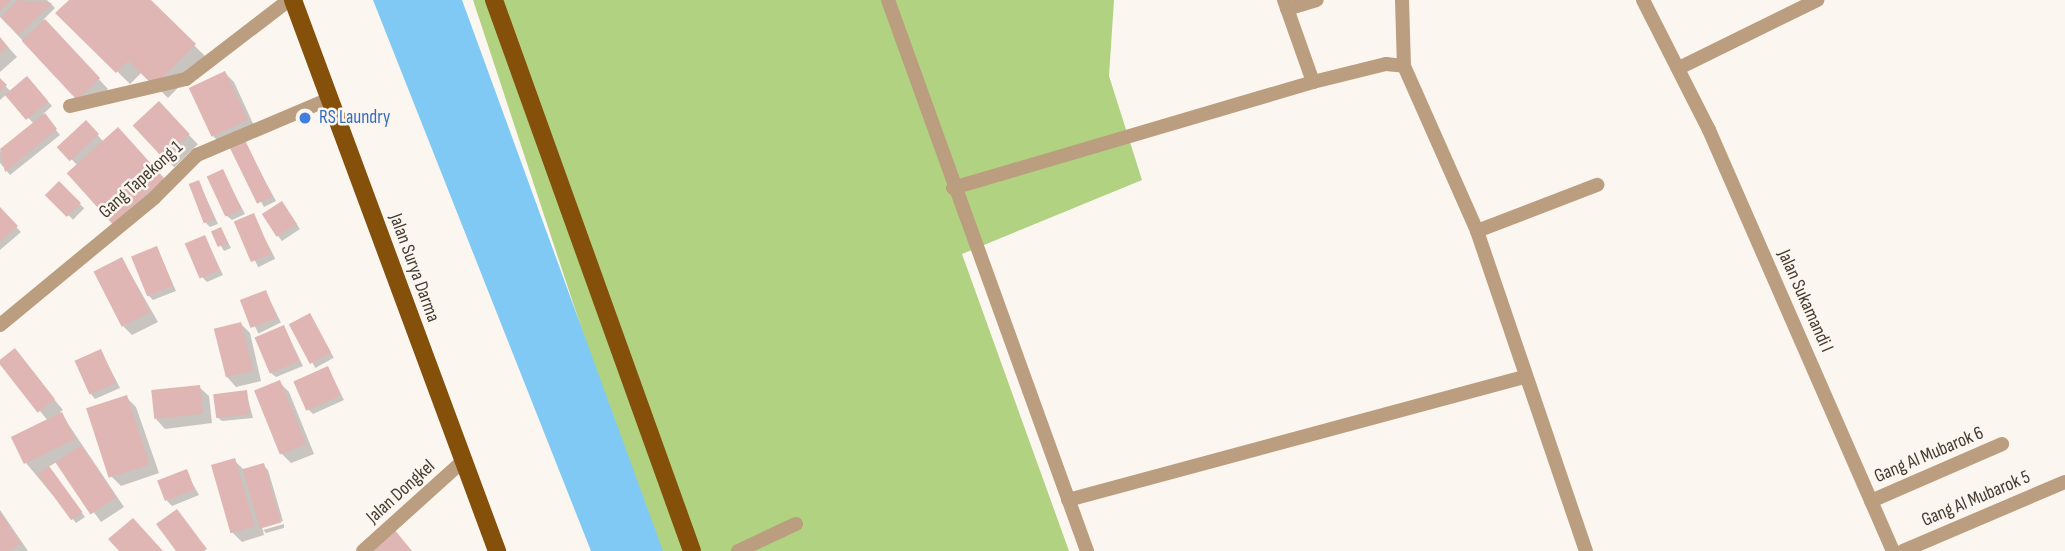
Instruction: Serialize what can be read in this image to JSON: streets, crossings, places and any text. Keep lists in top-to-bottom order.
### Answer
{
  "streets": {
    "main road": ["Jalan Surya Darma"],
    "street": [
      "Gang Tapekong 1",
      "Jalan Sukamandi I",
      "Gang Al Mubarok 6",
      "Jalan Dongkel",
      "Gang Al Mubarok 5"
    ]
  },
  "crossings": [
    ["Gang Tapekong 1", "Jalan Surya Darma"],
    ["Jalan Surya Darma", "Jalan Dongkel"],
    ["Jalan Sukamandi I", "Gang Al Mubarok 6"]
  ],
  "places": ["RS Laundry"]
}
